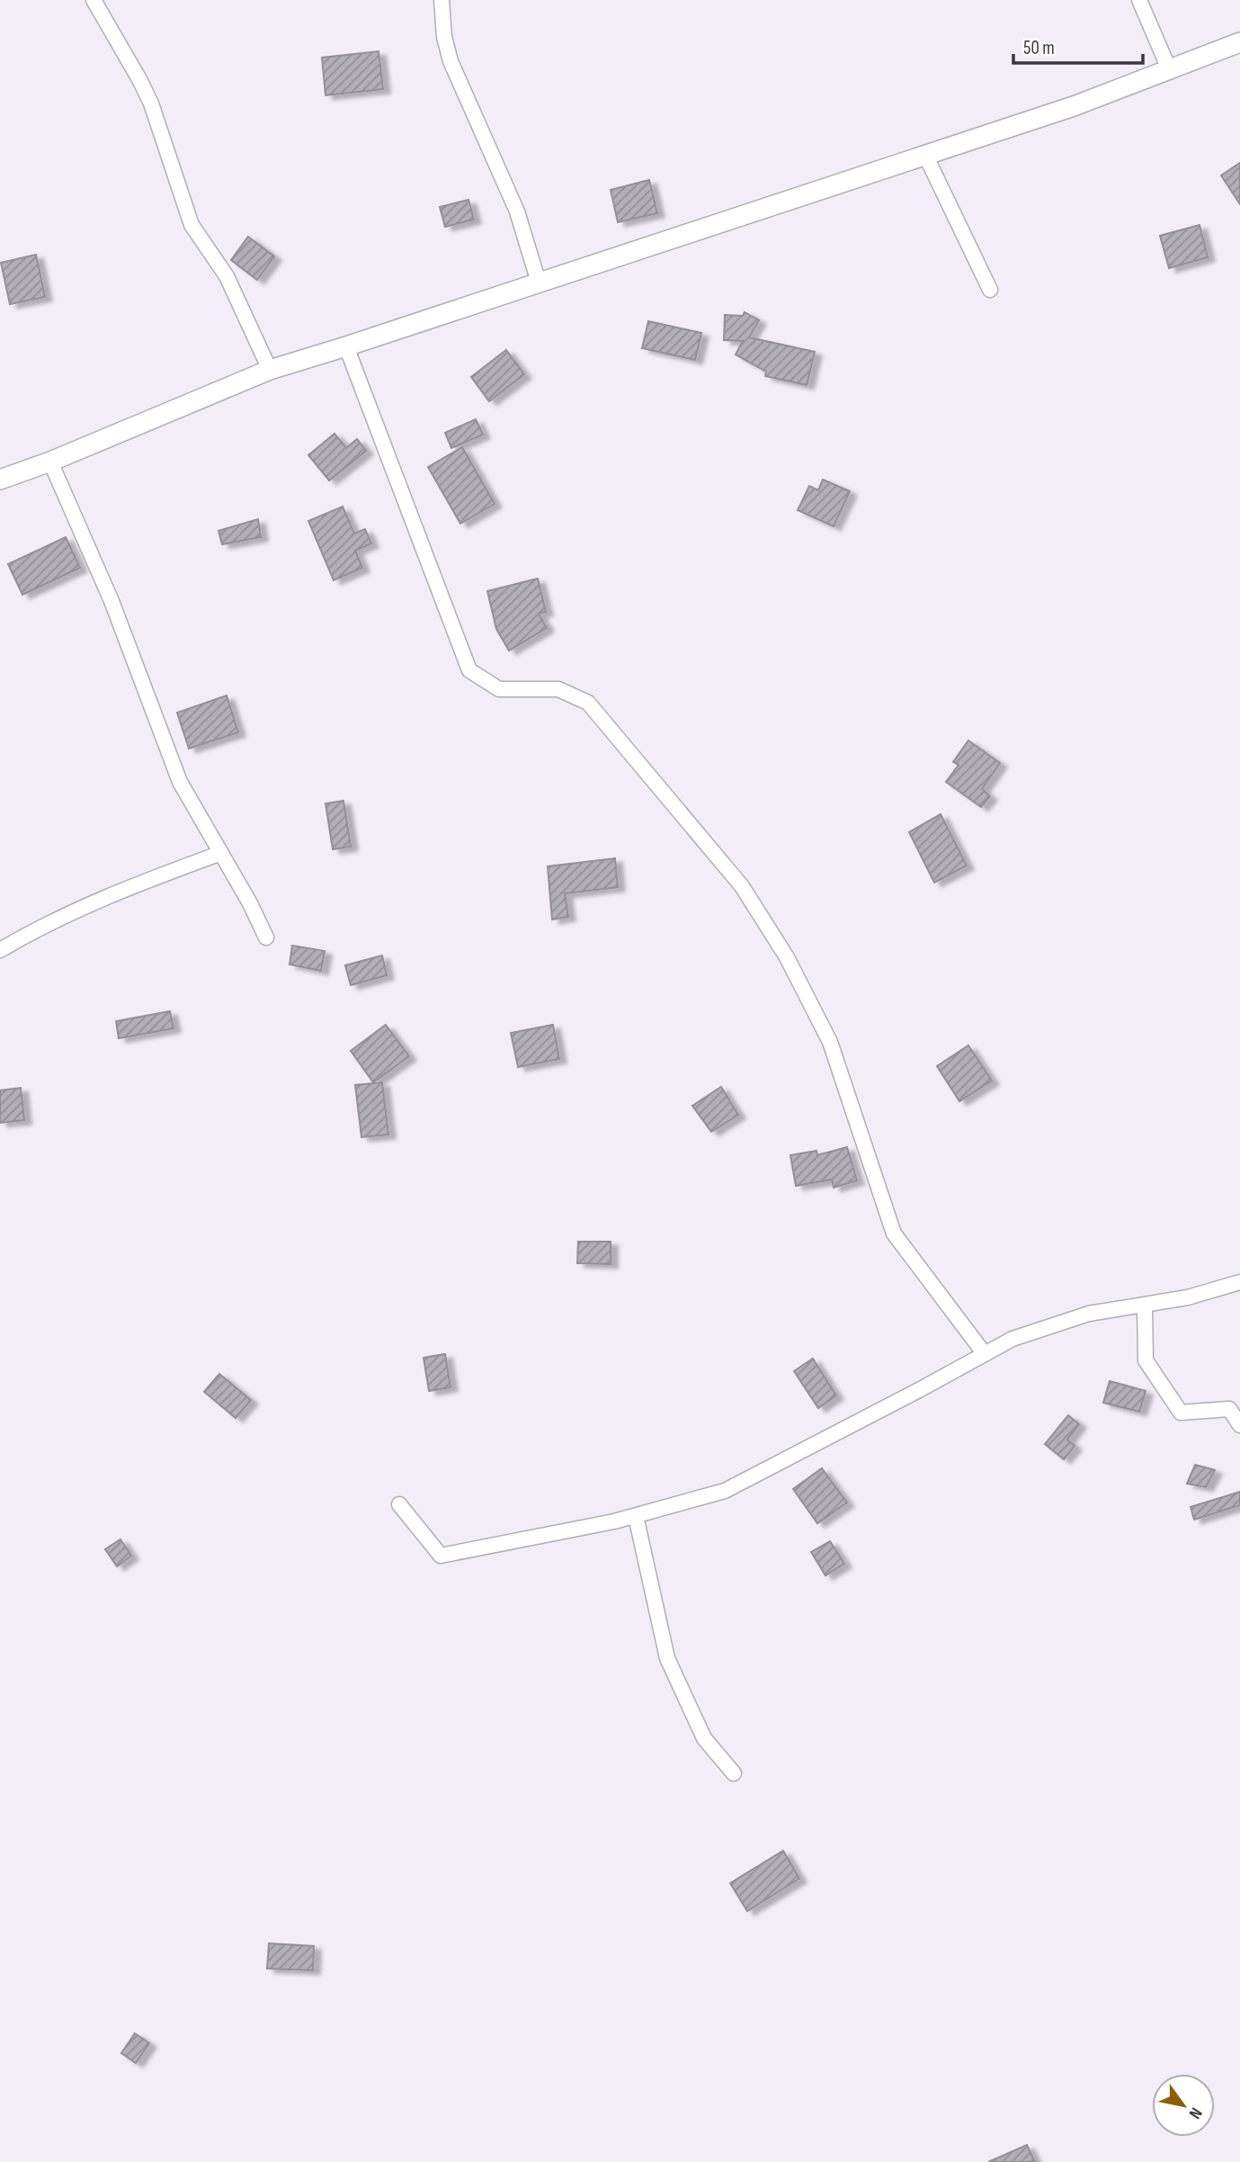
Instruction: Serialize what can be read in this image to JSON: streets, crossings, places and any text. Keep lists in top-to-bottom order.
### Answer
{
  "scale_bar": "50 m",
  "north": "bottom right"
}
